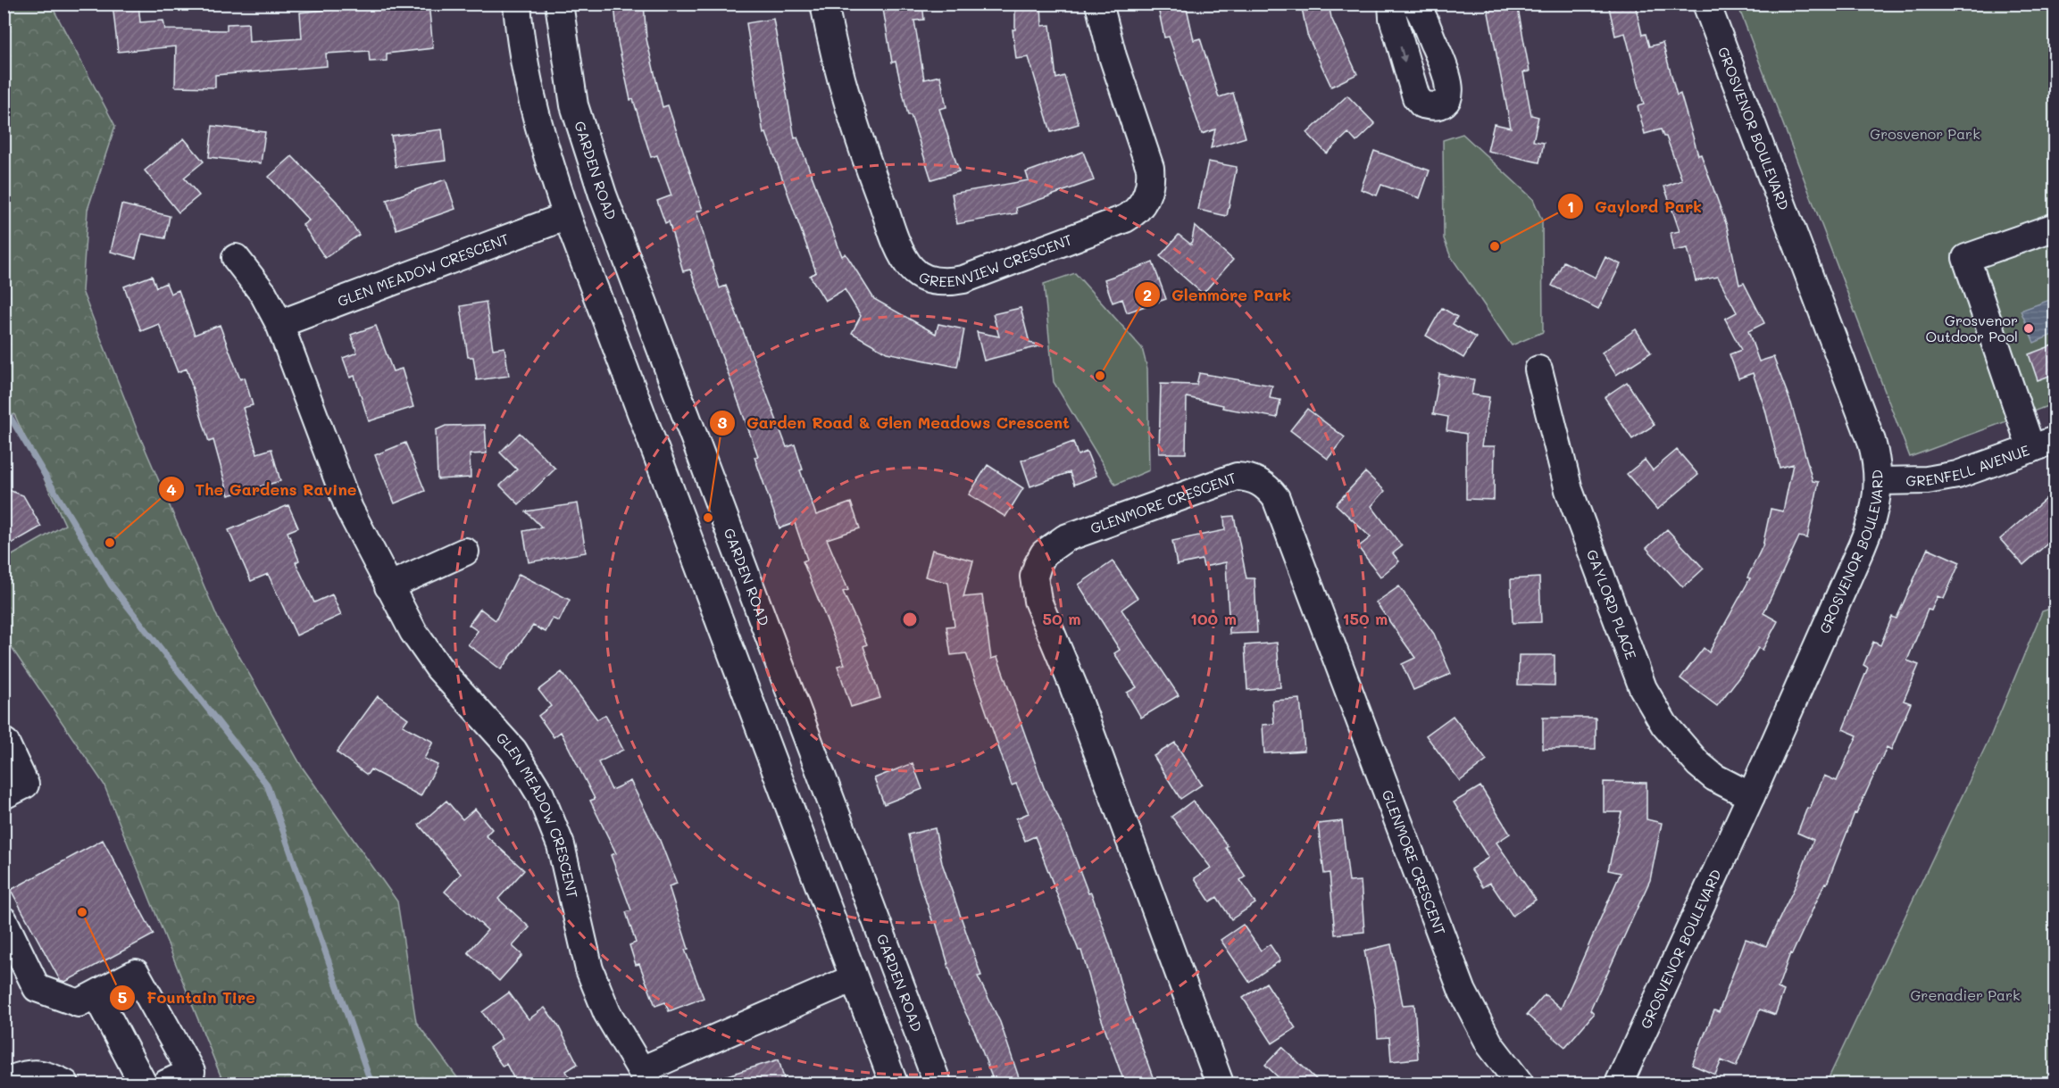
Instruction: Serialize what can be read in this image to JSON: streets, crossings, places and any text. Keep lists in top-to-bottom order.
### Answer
{
  "streets": {
    "street": [
      "GROSVENOR BOULEVARD",
      "GARDEN ROAD",
      "GREENVIEW CRESCENT",
      "GLEN MEADOW CRESCENT",
      "GRENFELL AVENUE",
      "GLENMORE CRESCENT",
      "GAYLORD PLACE"
    ]
  },
  "crossings": [
    ["GROSVENOR BOULEVARD", "GRENFELL AVENUE"],
    ["GROSVENOR BOULEVARD", "GAYLORD PLACE"]
  ],
  "parks": ["Grosvenor Park", "Grenadier Park"],
  "places": [
    "Gaylord Park",
    "Grosvenor Outdoor Pool",
    "Glenmore Park",
    "Garden Road & Glen Meadows Crescent",
    "The Gardens Ravine",
    "Fountain Tire"
  ],
  "rings": ["50 m", "100 m", "150 m"]
}
